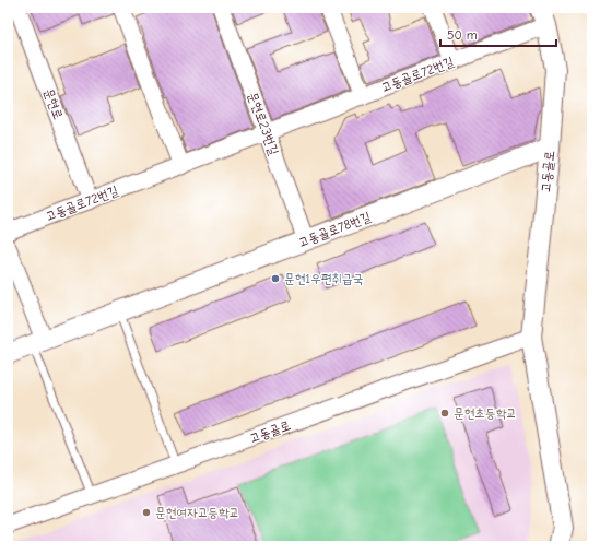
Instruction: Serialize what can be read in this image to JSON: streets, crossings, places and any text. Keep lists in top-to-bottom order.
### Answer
{
  "streets": {
    "street": [
      "고동골로72번길",
      "문현로",
      "문현로23번길",
      "고동골로",
      "고동골로78번길"
    ]
  },
  "crossings": [
    ["고동골로72번길", "문현로"],
    ["고동골로72번길", "문현로23번길"],
    ["고동골로72번길", "고동골로"],
    ["문현로23번길", "고동골로78번길"],
    ["고동골로", "고동골로78번길"]
  ],
  "places": ["문현1우편취급국", "문현초등학교", "문현여자고등학교"],
  "scale_bar": "50 m"
}
